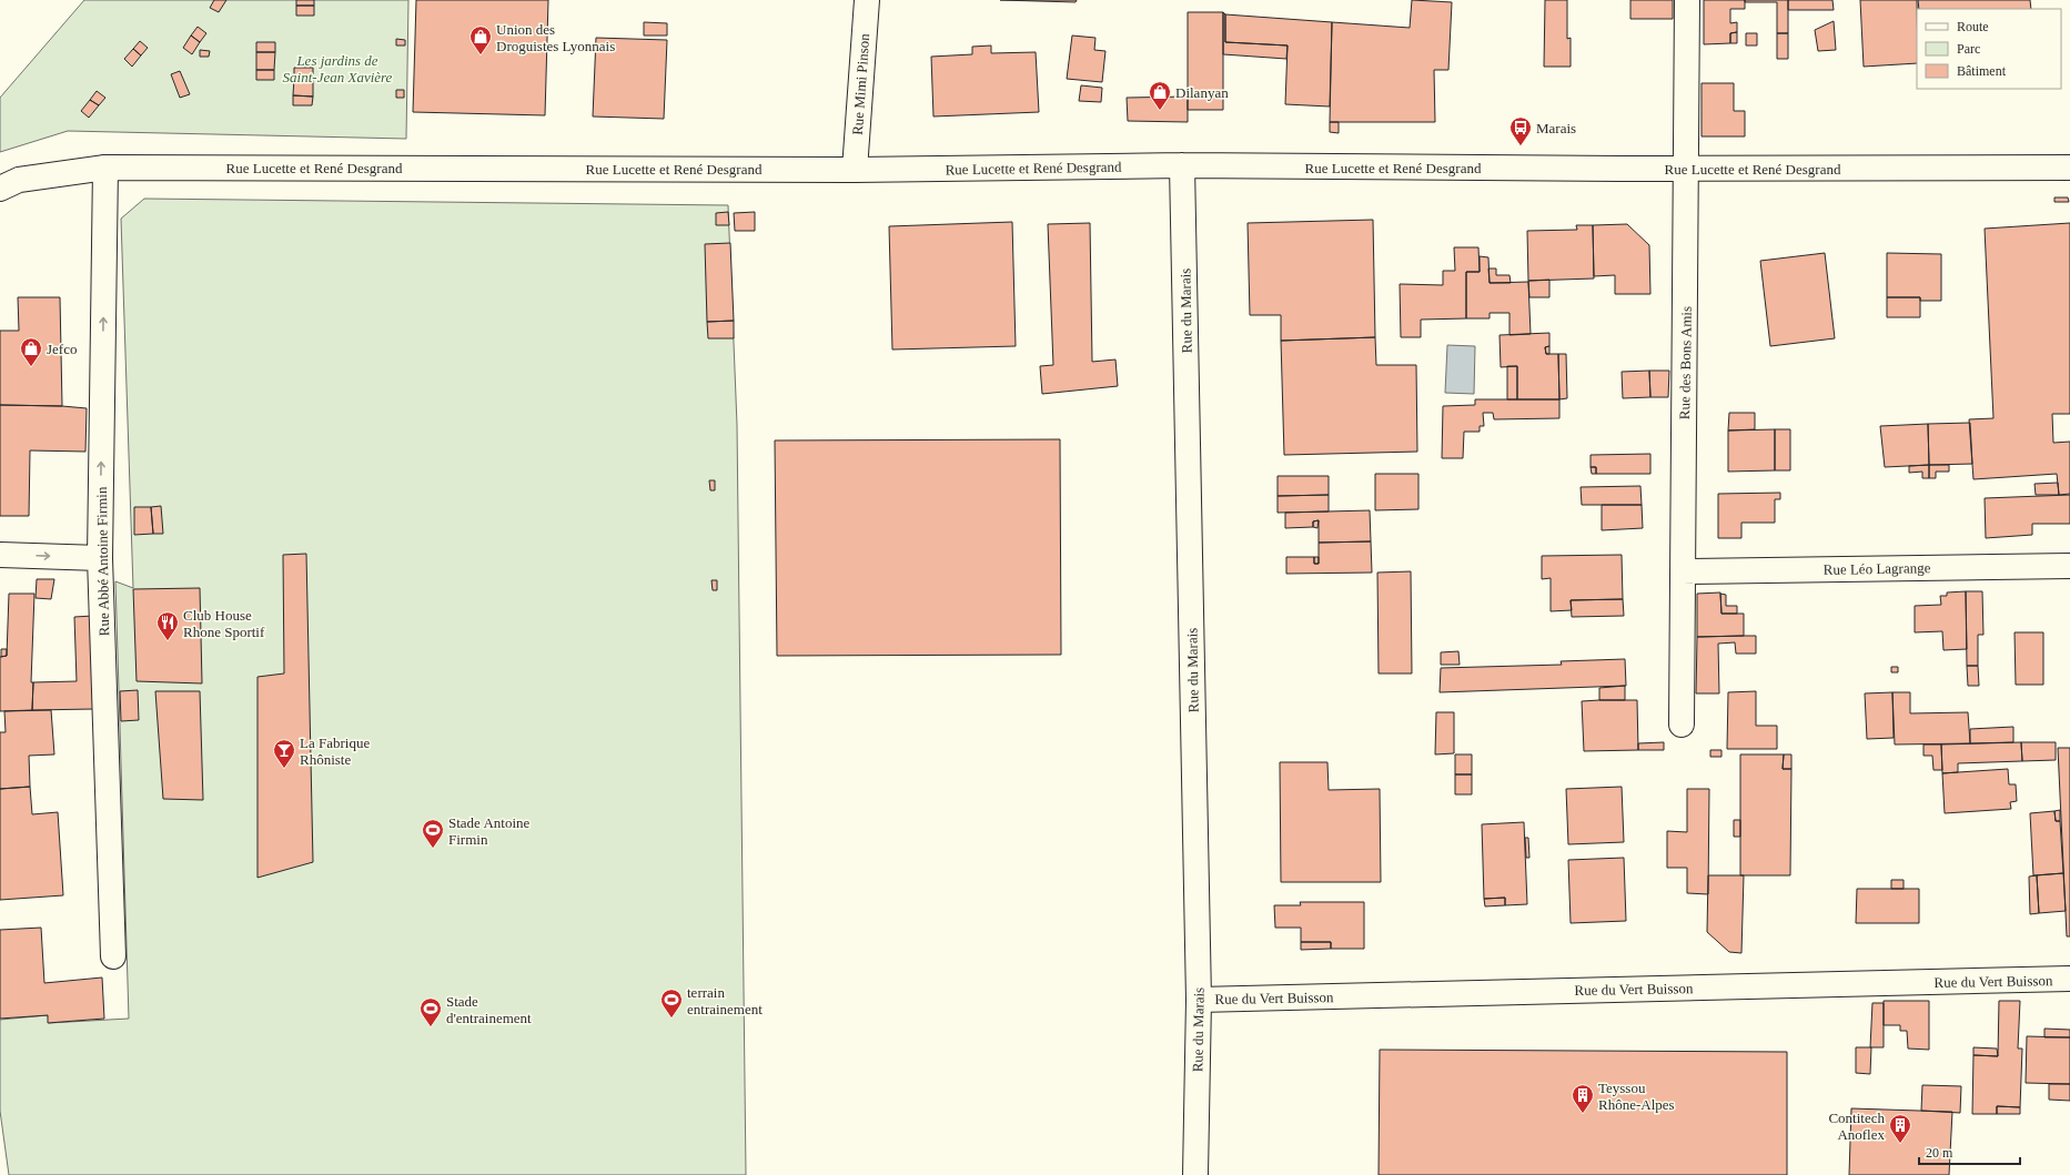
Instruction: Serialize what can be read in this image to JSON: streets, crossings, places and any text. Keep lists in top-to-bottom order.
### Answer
{
  "streets": {
    "street": [
      "Rue Mimi Pinson",
      "Rue Lucette et René Desgrand",
      "Rue du Marais",
      "Rue des Bons Amis",
      "Rue Abbé Antoine Firmin",
      "Rue Léo Lagrange",
      "Rue du Vert Buisson"
    ]
  },
  "crossings": [
    ["Rue Mimi Pinson", "Rue Lucette et René Desgrand"],
    ["Rue Lucette et René Desgrand", "Rue du Marais"],
    ["Rue Lucette et René Desgrand", "Rue des Bons Amis"],
    ["Rue Lucette et René Desgrand", "Rue Abbé Antoine Firmin"],
    ["Rue du Marais", "Rue du Vert Buisson"],
    ["Rue des Bons Amis", "Rue Léo Lagrange"]
  ],
  "one_way": ["Rue Abbé Antoine Firmin"],
  "parks": ["Les jardins de Saint-Jean Xavière"],
  "places": {
    "shop": ["Union des Droguistes Lyonnais", "Dilanyan", "Jefco"],
    "bus stop": ["Marais"],
    "restaurant": ["Club House Rhone Sportif"],
    "bar": ["La Fabrique Rhôniste"],
    "sports": ["Stade Antoine Firmin", "terrain entrainement", "Stade d'entrainement"],
    "building": ["Teyssou Rhône-Alpes", "Contitech Anoflex"]
  },
  "legend": ["Route", "Parc", "Bâtiment"],
  "scale_bar": "20 m"
}
